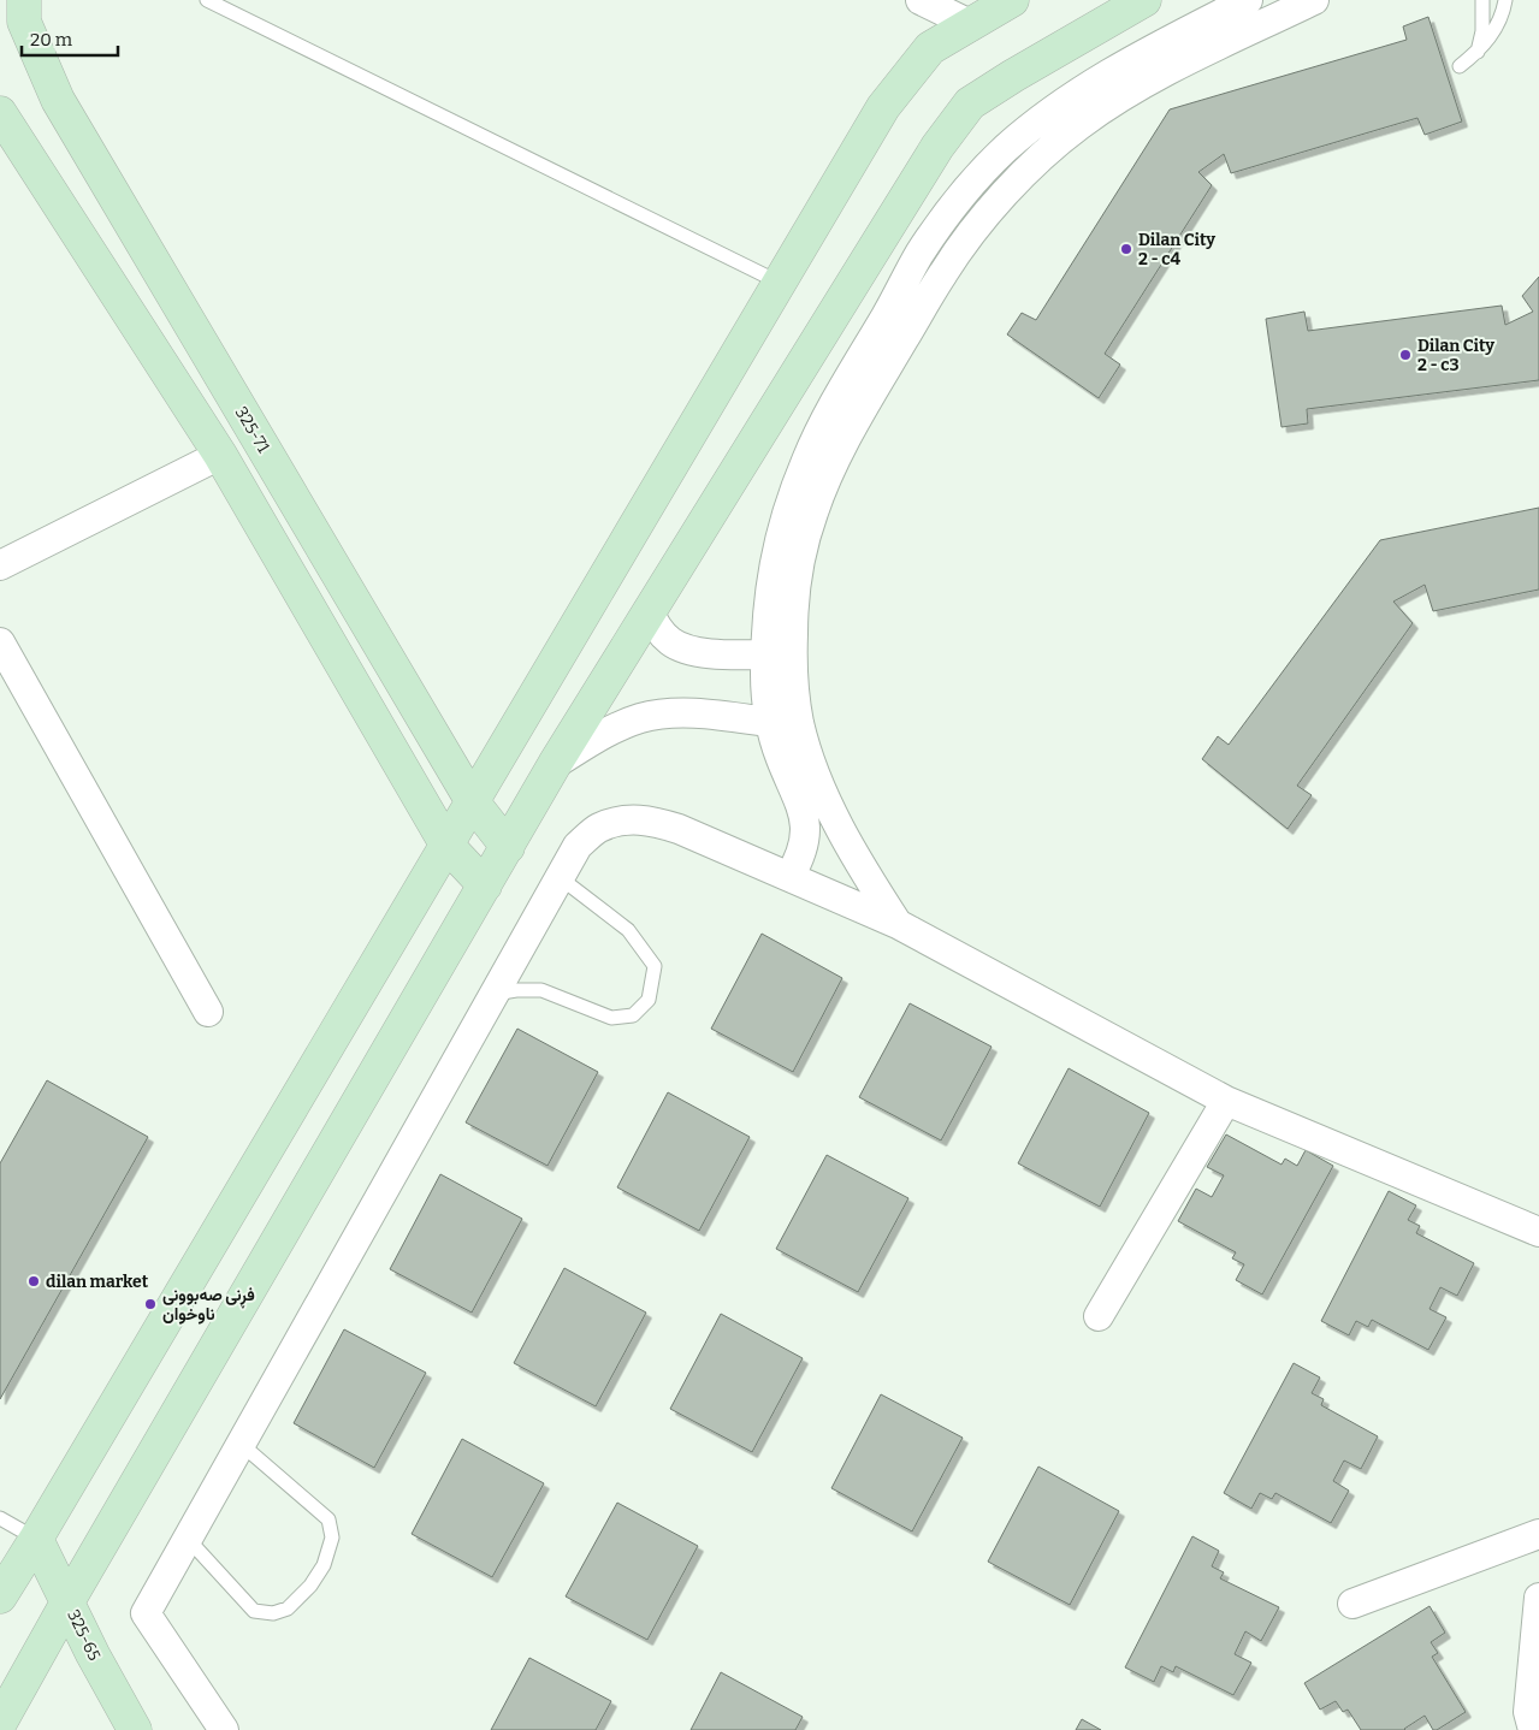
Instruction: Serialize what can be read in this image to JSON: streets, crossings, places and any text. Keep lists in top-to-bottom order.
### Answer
{
  "streets": {
    "main road": ["325-71", "325-65"]
  },
  "places": [
    "Dilan City 2 - c4",
    "Dilan City 2 - c3",
    "dilan market",
    "فڕنی صەبوونی ناوخوان"
  ],
  "scale_bar": "20 m"
}
